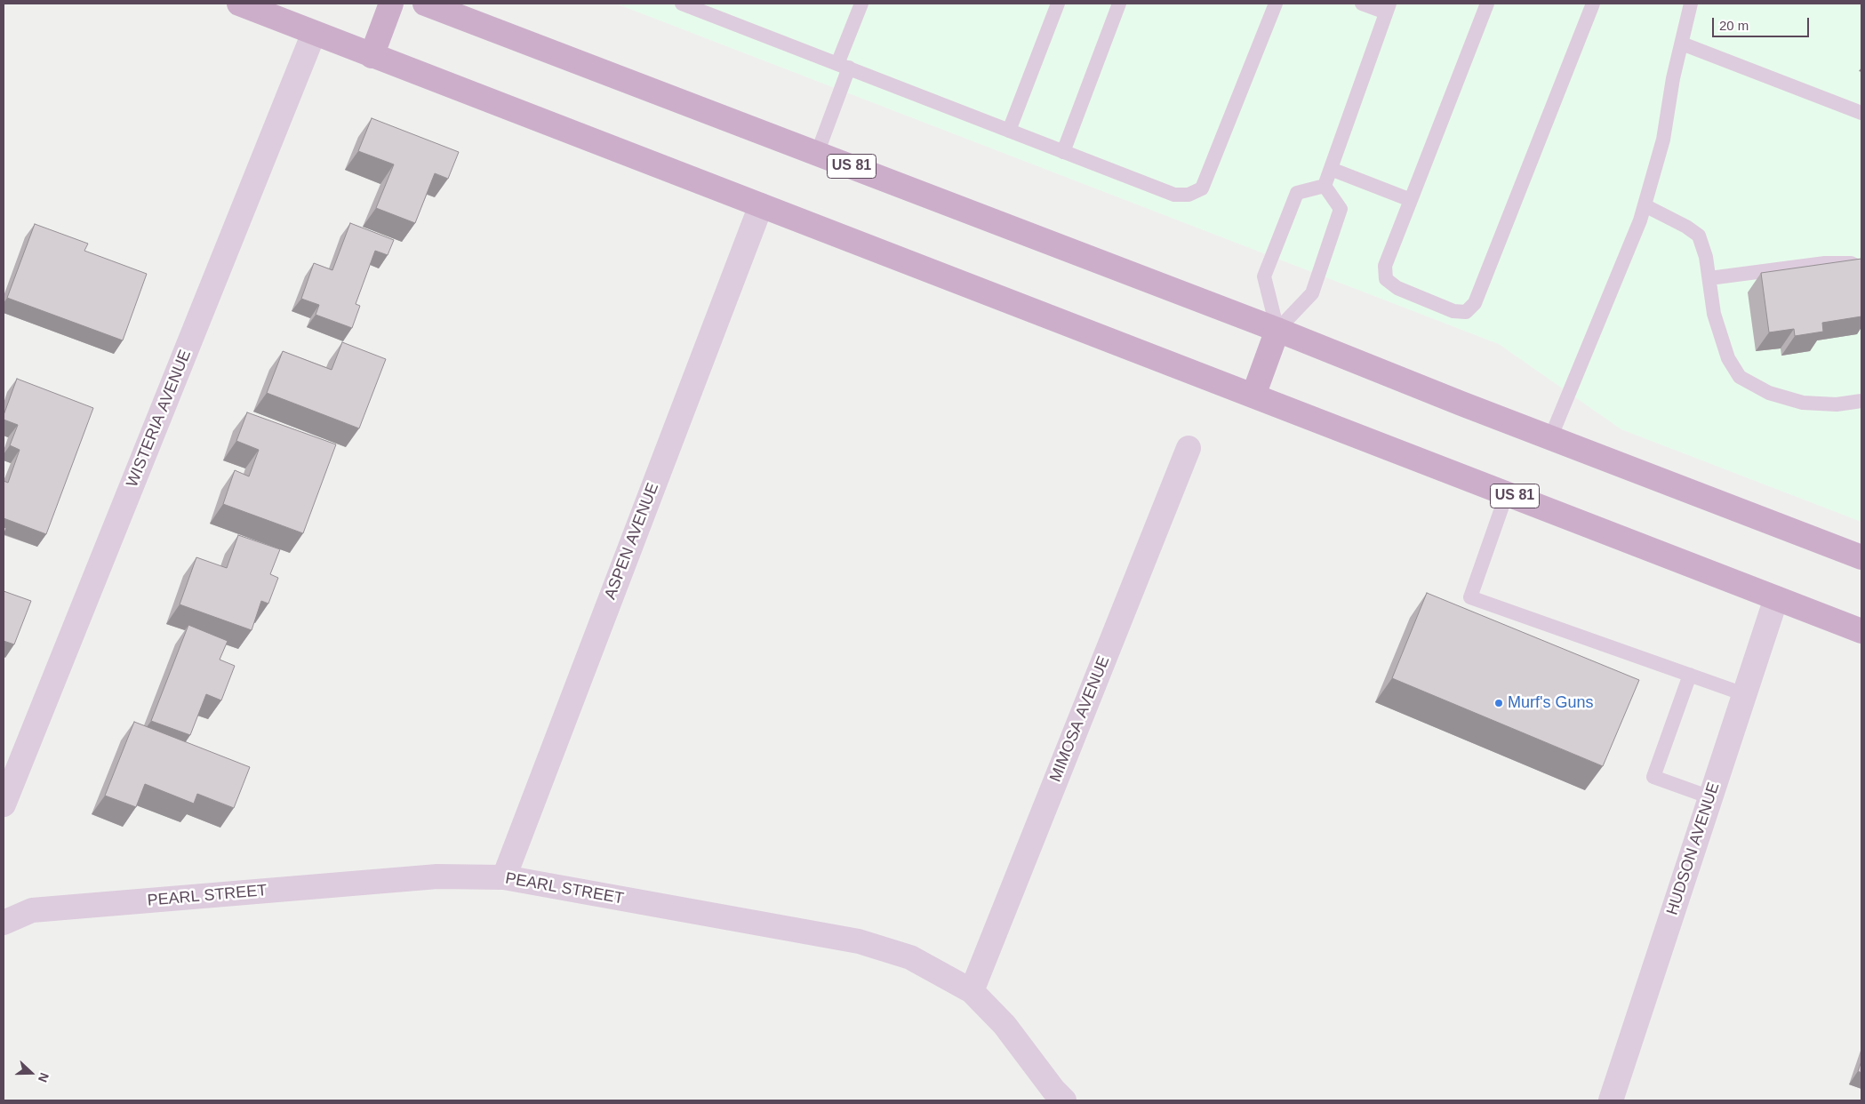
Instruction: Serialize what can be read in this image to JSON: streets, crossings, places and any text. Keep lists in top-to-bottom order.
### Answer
{
  "streets": {
    "main road": ["US 81"],
    "street": [
      "WISTERIA AVENUE",
      "ASPEN AVENUE",
      "MIMOSA AVENUE",
      "HUDSON AVENUE",
      "PEARL STREET"
    ]
  },
  "crossings": [
    ["US 81", "WISTERIA AVENUE"],
    ["US 81", "ASPEN AVENUE"],
    ["US 81", "HUDSON AVENUE"],
    ["ASPEN AVENUE", "PEARL STREET"],
    ["MIMOSA AVENUE", "PEARL STREET"]
  ],
  "places": ["Murf's Guns"],
  "scale_bar": "20 m",
  "north": "right"
}
